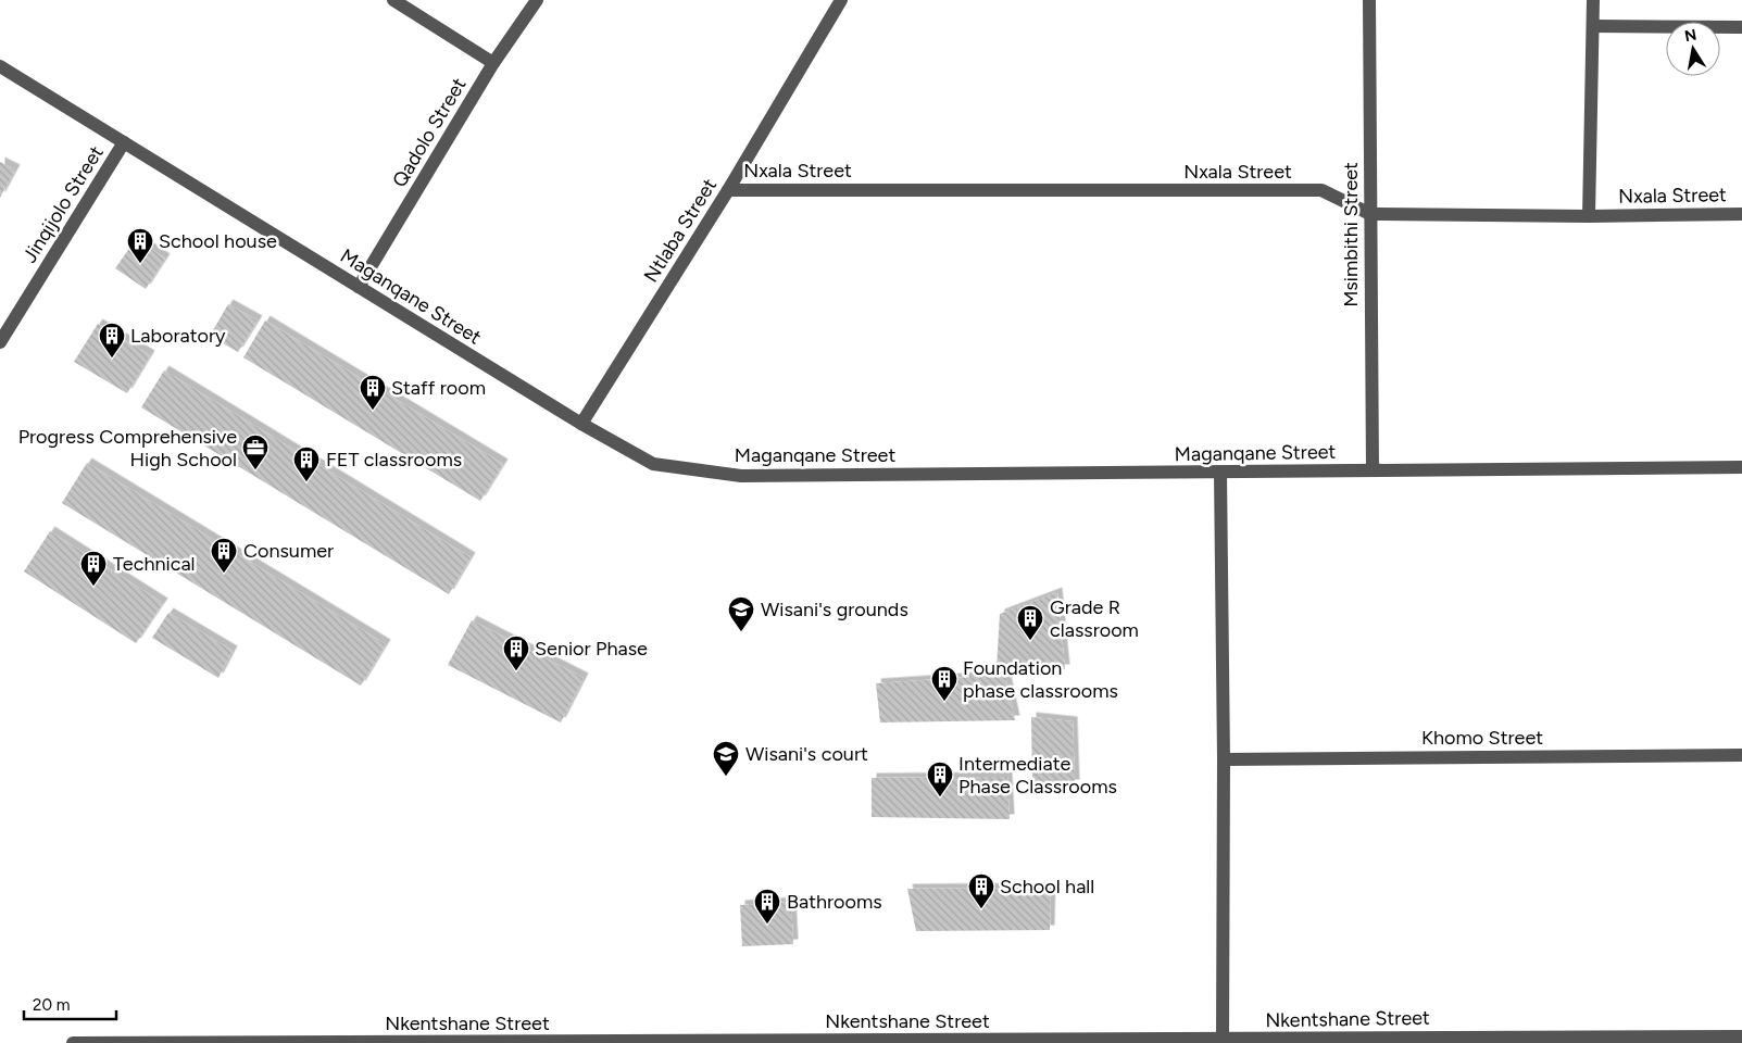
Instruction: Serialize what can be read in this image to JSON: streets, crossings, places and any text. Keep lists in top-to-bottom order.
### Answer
{
  "streets": {
    "street": [
      "Qadolo Street",
      "Nxala Street",
      "Jinqijolo Street",
      "Ntlaba Street",
      "Msimbithi Street",
      "Maganqane Street",
      "Khomo Street",
      "Nkentshane Street"
    ]
  },
  "crossings": [
    ["Qadolo Street", "Maganqane Street"],
    ["Nxala Street", "Ntlaba Street"],
    ["Nxala Street", "Msimbithi Street"],
    ["Jinqijolo Street", "Maganqane Street"],
    ["Ntlaba Street", "Maganqane Street"],
    ["Msimbithi Street", "Maganqane Street"]
  ],
  "places": {
    "building": [
      "School house",
      "Laboratory",
      "Staff room",
      "FET classrooms",
      "Consumer",
      "Technical",
      "Grade R classroom",
      "Senior Phase",
      "Foundation phase classrooms",
      "Intermediate Phase Classrooms",
      "School hall",
      "Bathrooms"
    ],
    "office": ["Progress Comprehensive High School"],
    "school or university": ["Wisani's grounds", "Wisani's court"]
  },
  "scale_bar": "20 m",
  "north": "top"
}
